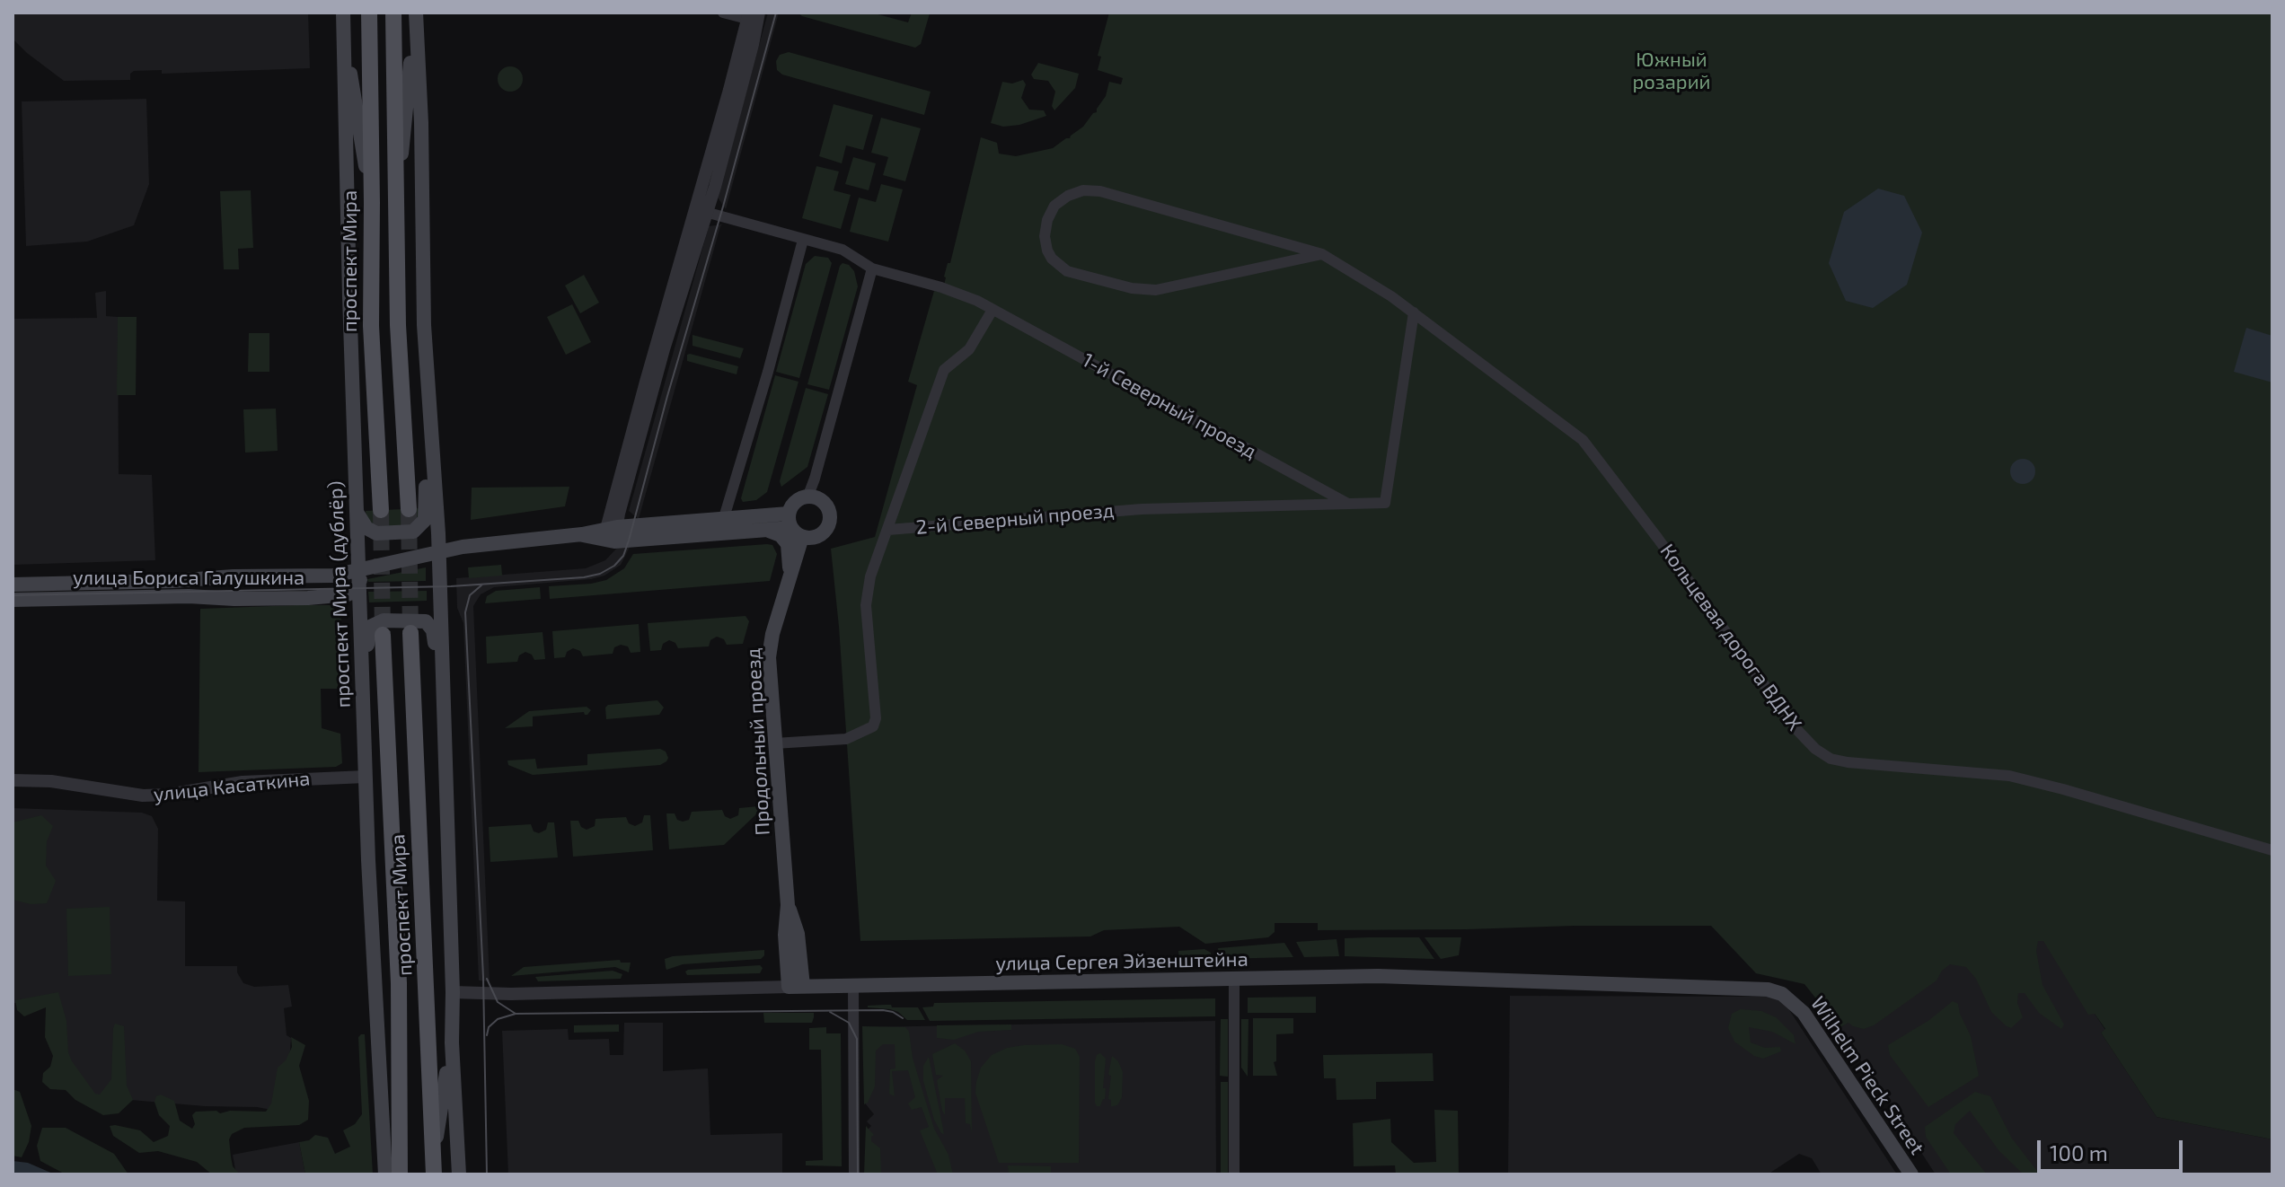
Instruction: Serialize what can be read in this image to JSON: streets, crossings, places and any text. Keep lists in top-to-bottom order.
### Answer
{
  "streets": {
    "main road": [
      "проспект Мира",
      "улица Бориса Галушкина",
      "проспект Мира (дублёр)",
      "Продольный проезд",
      "улица Сергея Эйзенштейна",
      "Wilhelm Pieck Street"
    ],
    "street": [
      "1-й Северный проезд",
      "2-й Северный проезд",
      "Кольцевая дорога ВДНХ",
      "улица Касаткина"
    ]
  },
  "crossings": [
    ["1-й Северный проезд", "2-й Северный проезд"],
    ["2-й Северный проезд", "Кольцевая дорога ВДНХ"],
    ["улица Бориса Галушкина", "проспект Мира (дублёр)"],
    ["проспект Мира (дублёр)", "улица Касаткина"],
    ["Продольный проезд", "улица Сергея Эйзенштейна"],
    ["улица Сергея Эйзенштейна", "Wilhelm Pieck Street"]
  ],
  "parks": ["Южный розарий"],
  "scale_bar": "100 m"
}
